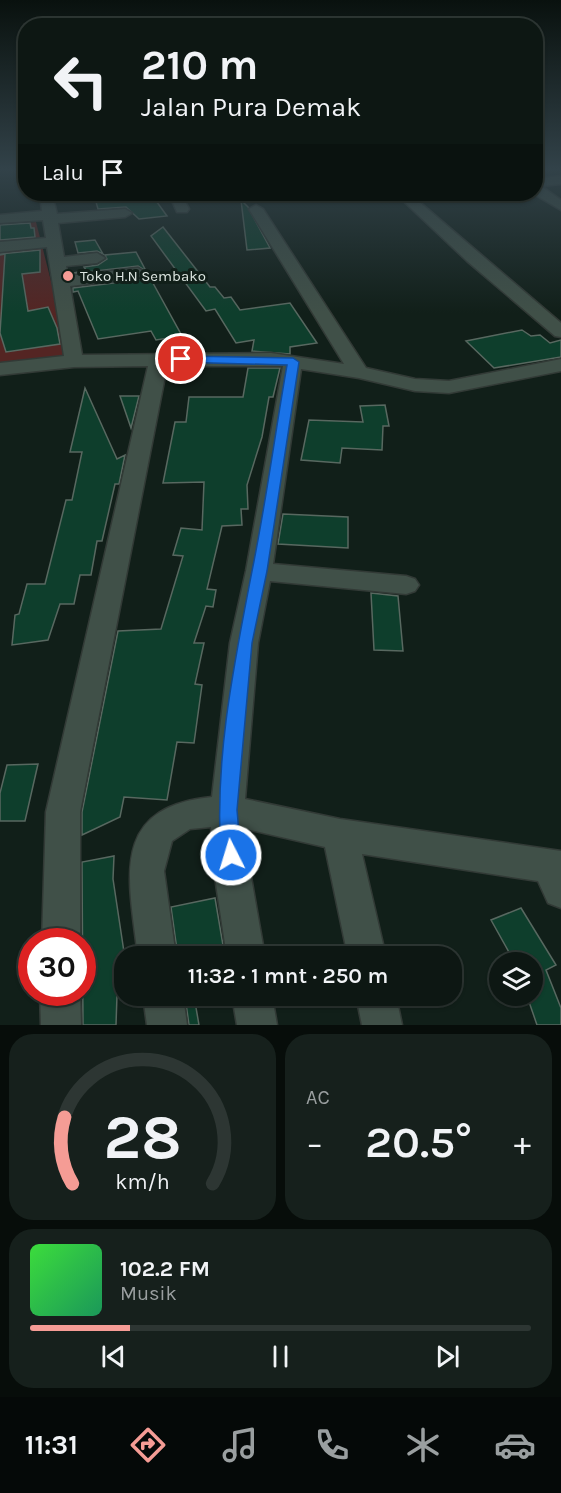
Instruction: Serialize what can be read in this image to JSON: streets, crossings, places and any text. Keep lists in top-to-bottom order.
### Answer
{
  "places": ["Toko H.N Sembako"],
  "page": {
    "turn": ["210 m", "Jalan Pura Demak"],
    "then": "Lalu",
    "limit": "30",
    "trip": "11:32 · 1 mnt · 250 m",
    "tile": "AC",
    "heat": ["−", "20.5°", "+"],
    "song": ["102.2 FM", "Musik"],
    "tabs": "11:31",
    "gauge": ["28", "km/h"]
  }
}
